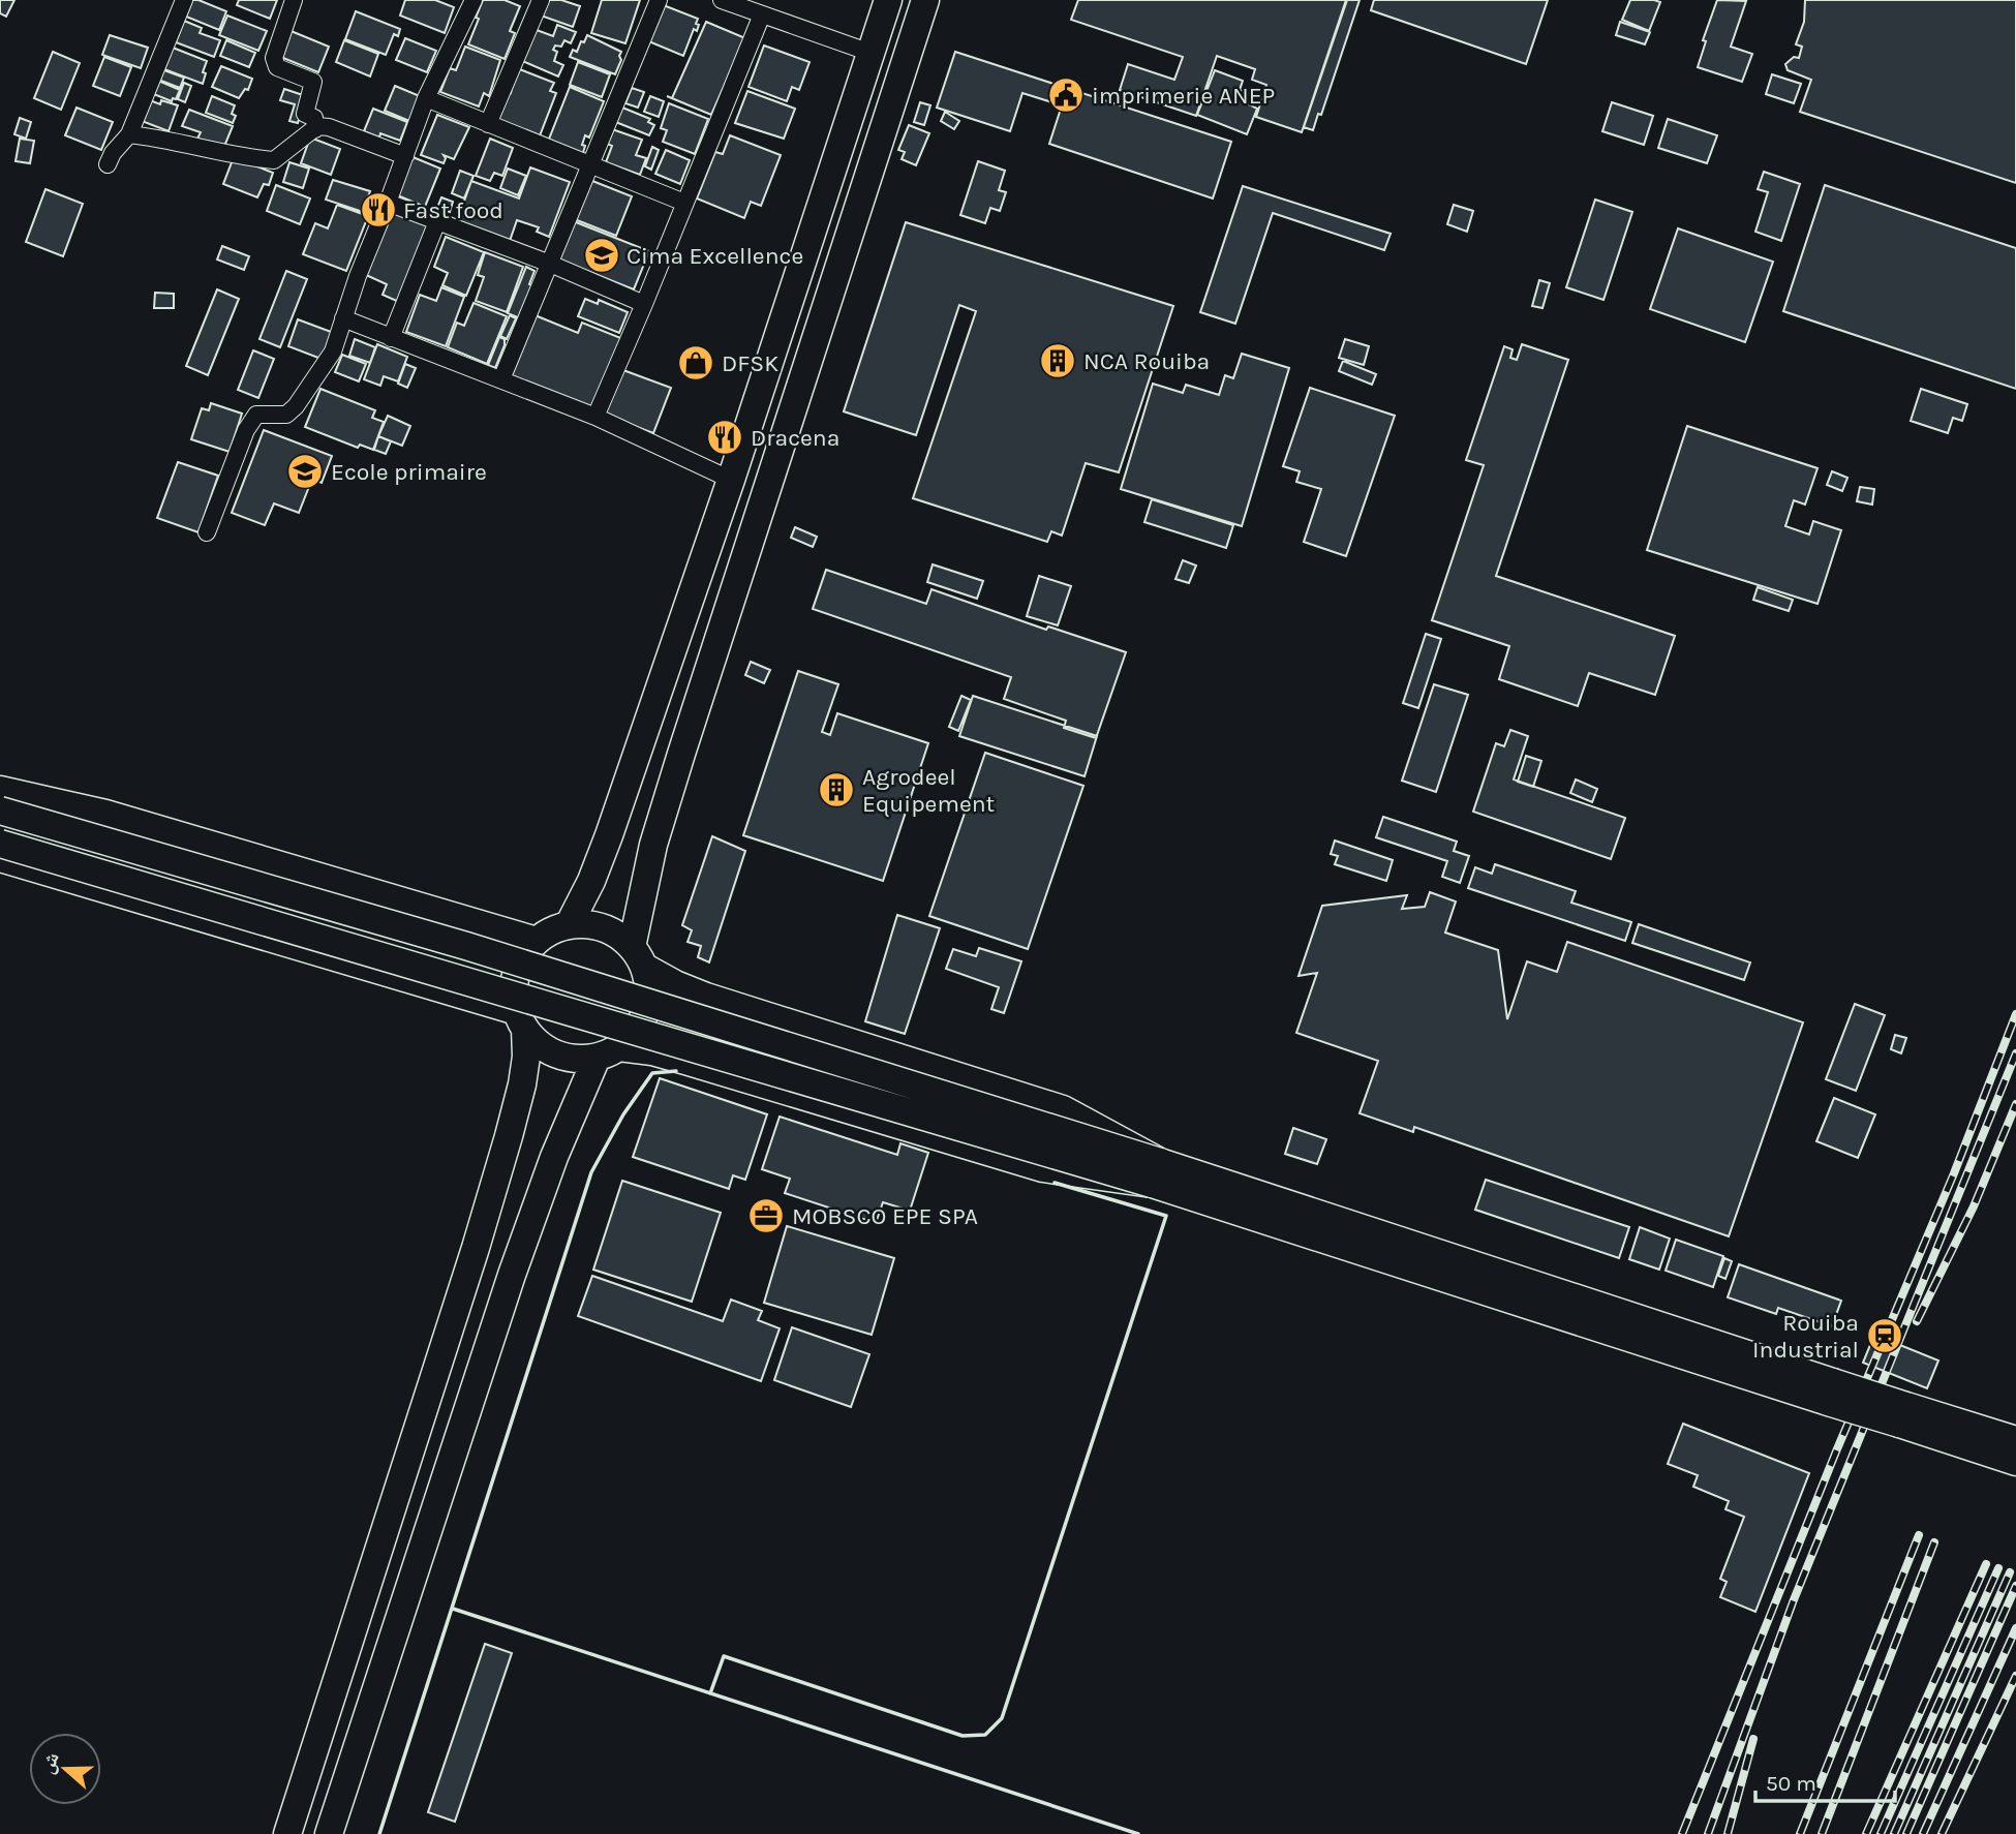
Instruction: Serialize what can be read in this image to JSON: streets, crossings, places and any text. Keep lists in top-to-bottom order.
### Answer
{
  "places": {
    "public building": ["imprimerie ANEP"],
    "restaurant": ["Fast food", "Dracena"],
    "school or university": ["Cima Excellence", "Ecole primaire"],
    "building": ["NCA Rouiba", "Agrodeel Equipement"],
    "shop": ["DFSK"],
    "office": ["MOBSCO EPE SPA"],
    "station": ["Rouiba Industrial"]
  },
  "scale_bar": "50 m",
  "north": "left"
}
